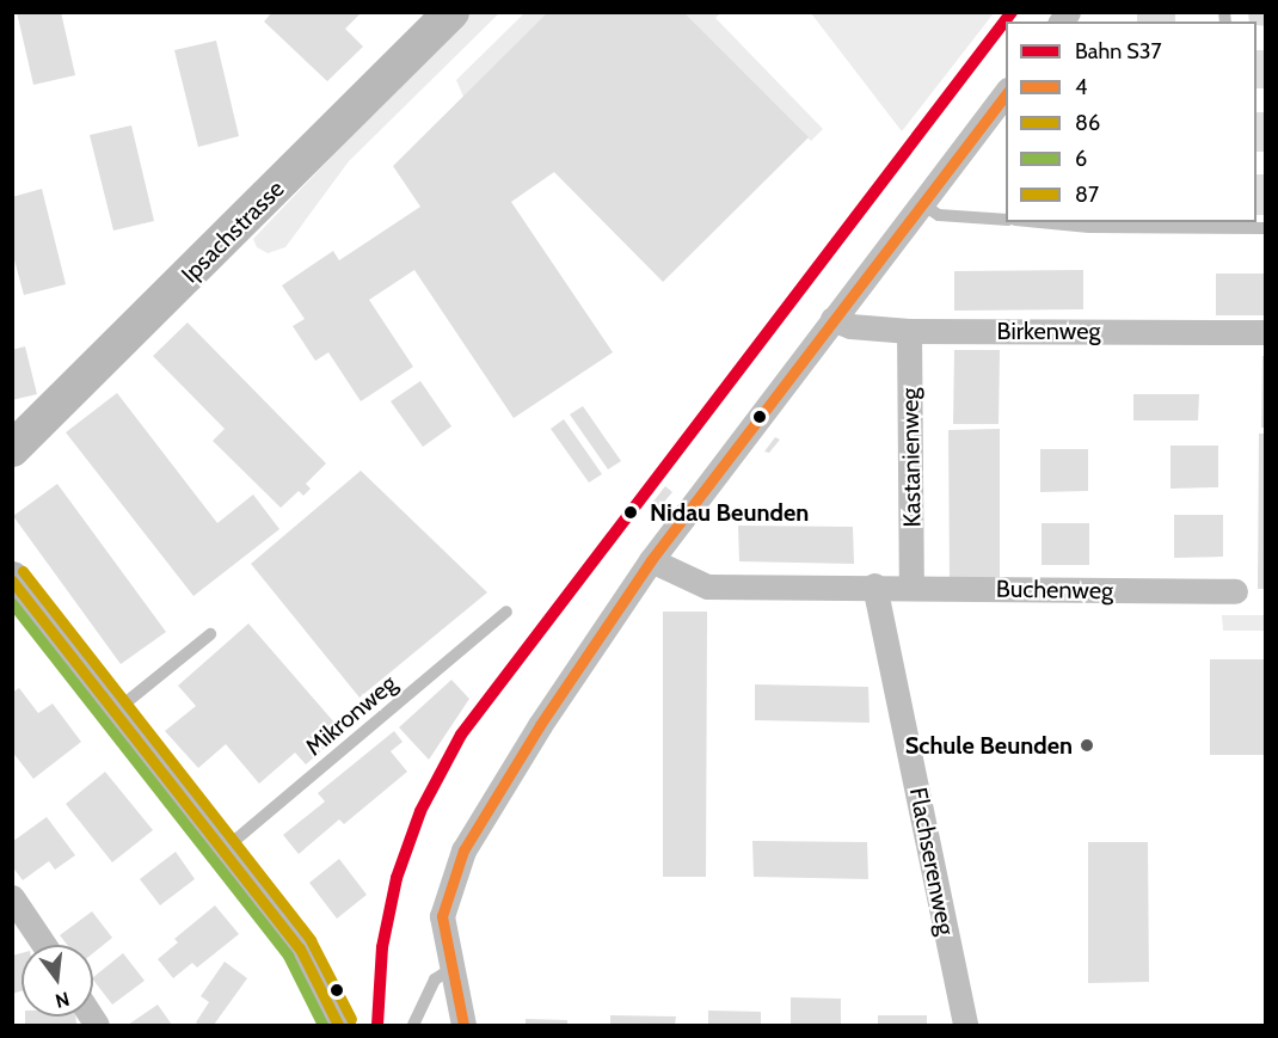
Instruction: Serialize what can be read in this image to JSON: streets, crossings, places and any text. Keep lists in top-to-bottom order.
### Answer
{
  "streets": {
    "main road": ["Ipsachstrasse"],
    "street": [
      "Birkenweg",
      "Kastanienweg",
      "Buchenweg",
      "Flachserenweg"
    ],
    "lane": ["Mikronweg"]
  },
  "crossings": [
    ["Birkenweg", "Kastanienweg"],
    ["Kastanienweg", "Buchenweg"],
    ["Buchenweg", "Flachserenweg"]
  ],
  "places": ["Nidau Beunden", "Schule Beunden"],
  "lines": [
    "rail line S37",
    "transit line 4",
    "transit line 87",
    "transit line 86",
    "transit line 6"
  ],
  "legend": [
    "Bahn S37",
    "4",
    "86",
    "6",
    "87"
  ],
  "north": "bottom"
}
